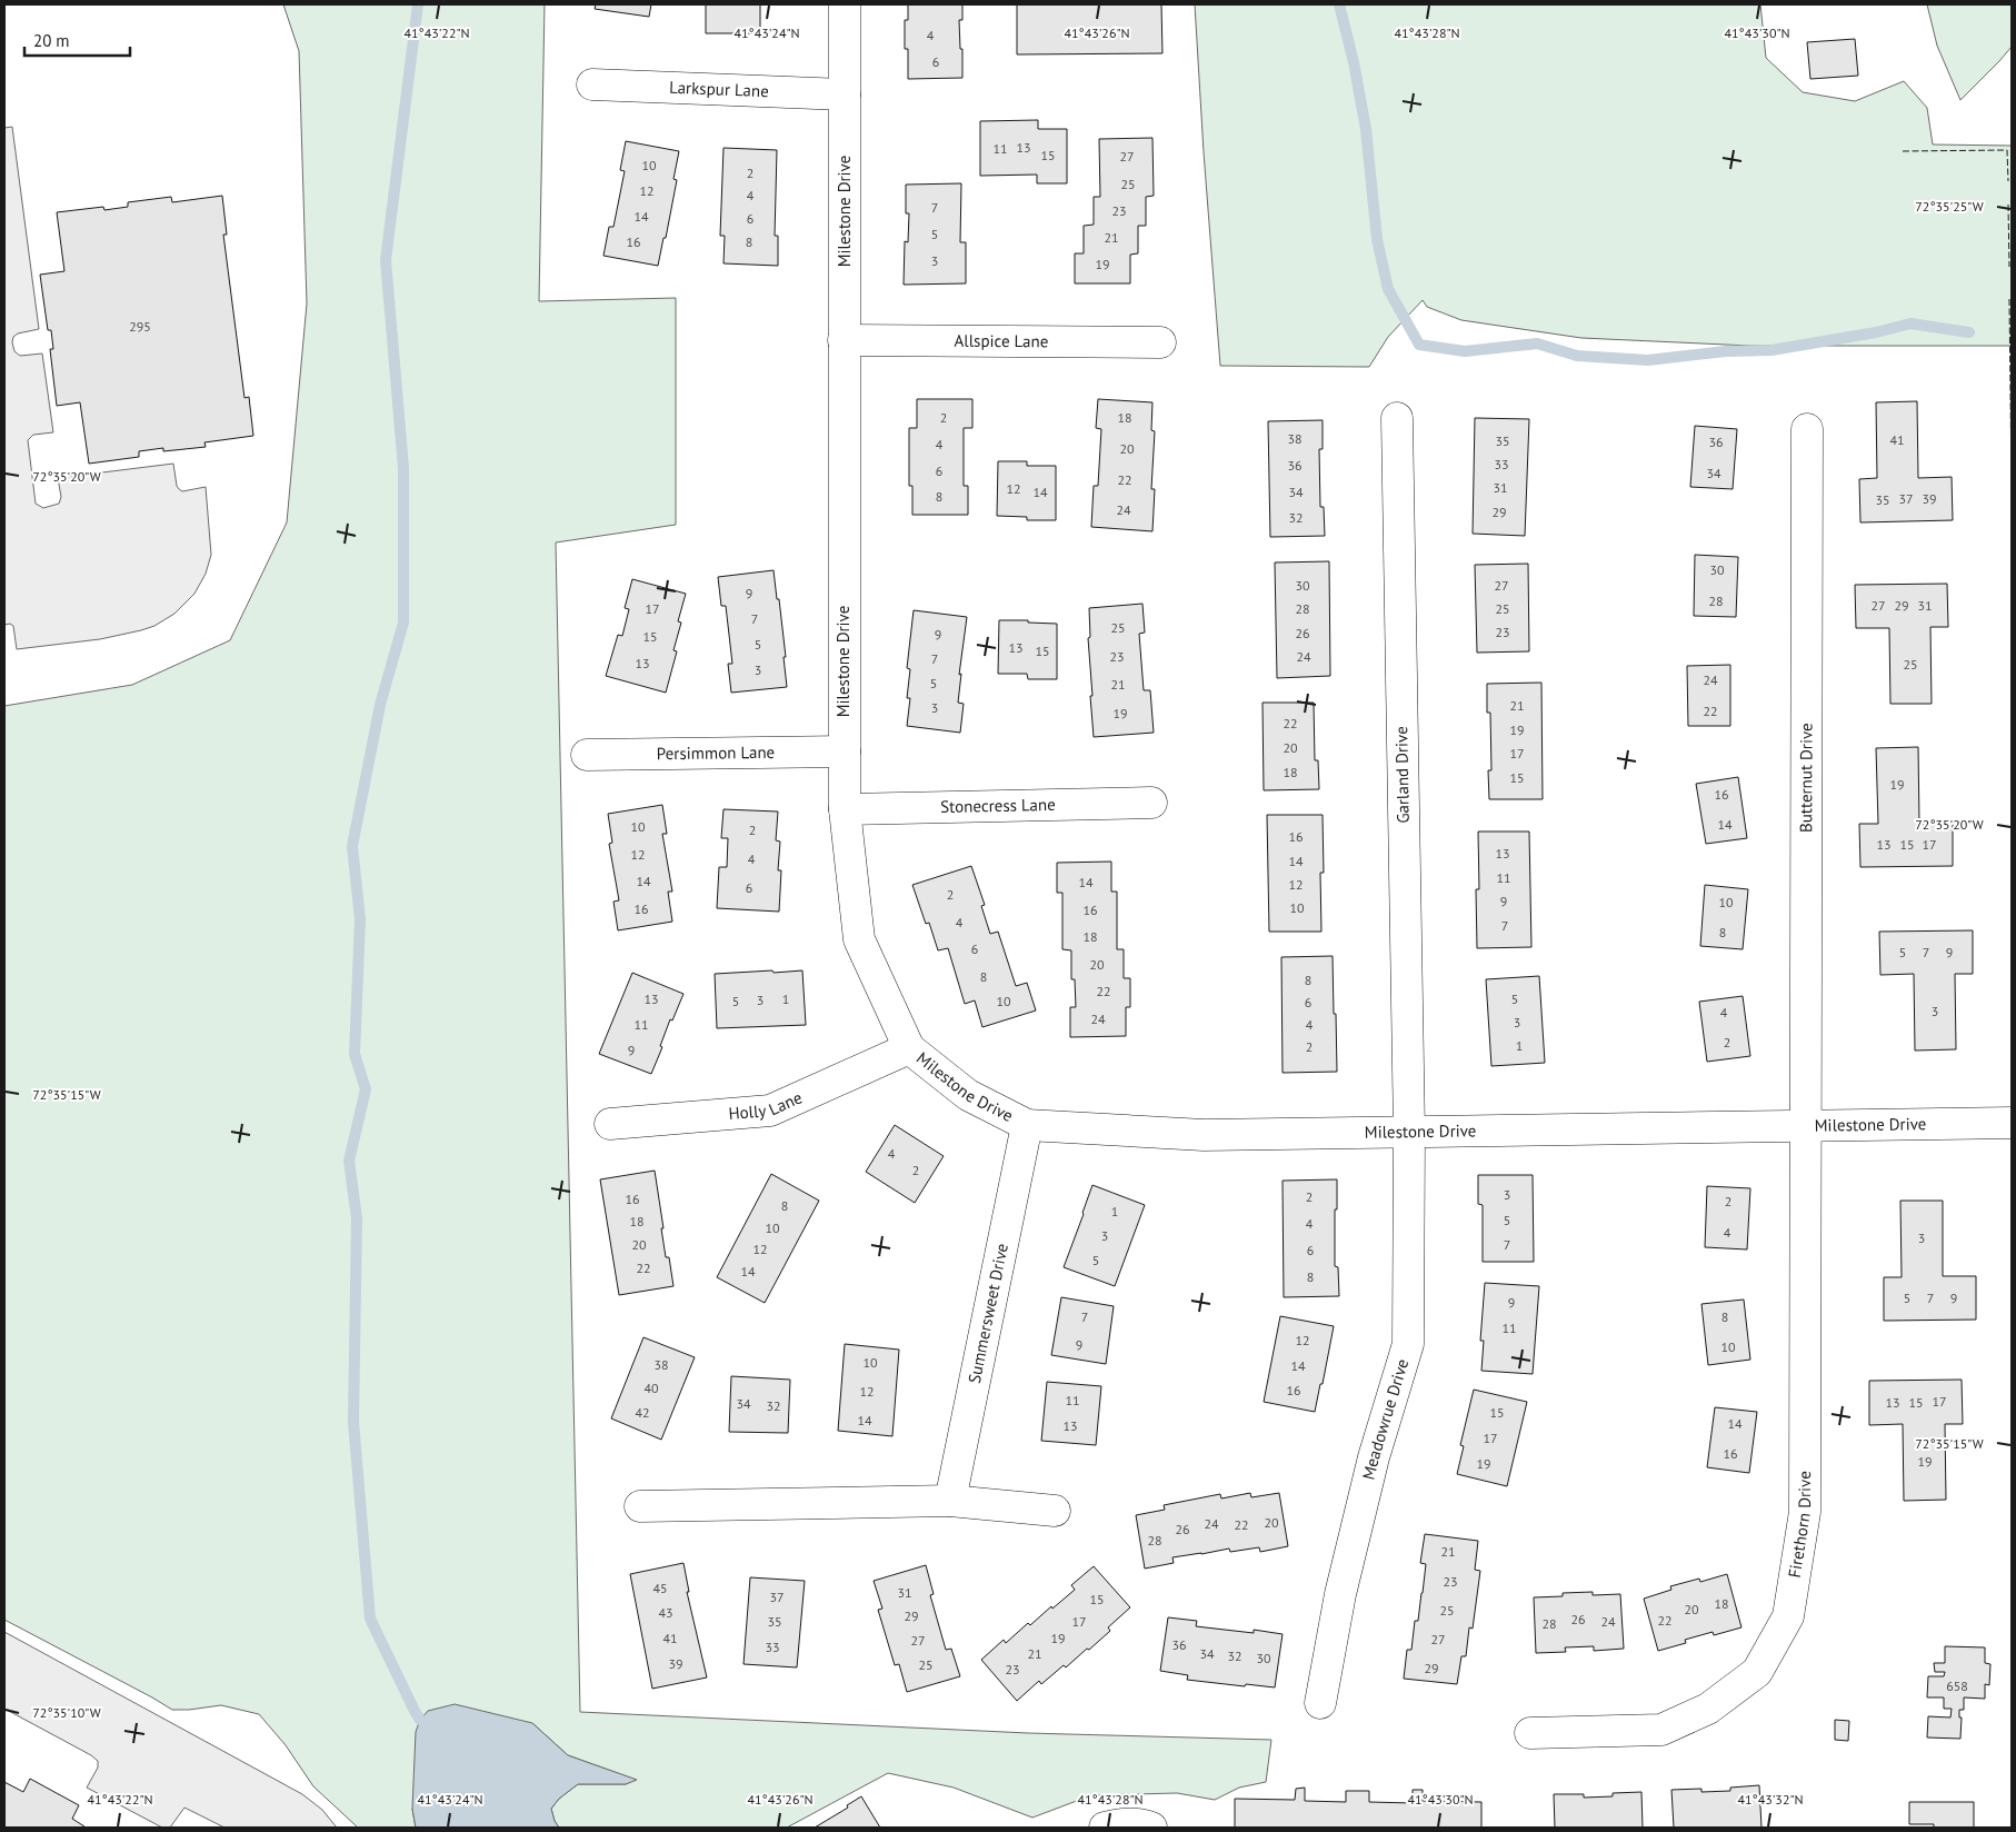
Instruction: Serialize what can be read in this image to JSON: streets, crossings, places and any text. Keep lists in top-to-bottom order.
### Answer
{
  "streets": {
    "street": [
      "Larkspur Lane",
      "Milestone Drive",
      "Allspice Lane",
      "Persimmon Lane",
      "Garland Drive",
      "Butternut Drive",
      "Stonecress Lane",
      "Holly Lane",
      "Summersweet Drive",
      "Meadowrue Drive",
      "Firethorn Drive"
    ]
  },
  "crossings": [
    ["Larkspur Lane", "Milestone Drive"],
    ["Milestone Drive", "Allspice Lane"],
    ["Milestone Drive", "Persimmon Lane"],
    ["Milestone Drive", "Garland Drive"],
    ["Milestone Drive", "Butternut Drive"],
    ["Milestone Drive", "Stonecress Lane"],
    ["Milestone Drive", "Holly Lane"],
    ["Milestone Drive", "Summersweet Drive"],
    ["Milestone Drive", "Meadowrue Drive"],
    ["Milestone Drive", "Firethorn Drive"],
    ["Garland Drive", "Meadowrue Drive"],
    ["Butternut Drive", "Firethorn Drive"]
  ],
  "house_numbers": [
    "4",
    "6",
    "13",
    "11",
    "15",
    "27",
    "10",
    "2",
    "25",
    "12",
    "4",
    "7",
    "23",
    "14",
    "6",
    "5",
    "21",
    "16",
    "8",
    "3",
    "19",
    "295",
    "2",
    "18",
    "38",
    "41",
    "35",
    "36",
    "4",
    "20",
    "33",
    "36",
    "6",
    "34",
    "22",
    "31",
    "12",
    "14",
    "34",
    "8",
    "37",
    "39",
    "35",
    "24",
    "29",
    "32",
    "30",
    "30",
    "27",
    "9",
    "28",
    "27",
    "29",
    "31",
    "17",
    "28",
    "25",
    "7",
    "25",
    "23",
    "26",
    "9",
    "15",
    "5",
    "13",
    "15",
    "23",
    "24",
    "7",
    "13",
    "25",
    "3",
    "24",
    "5",
    "21",
    "21",
    "3",
    "22",
    "19",
    "22",
    "19",
    "20",
    "17",
    "18",
    "15",
    "19",
    "16",
    "14",
    "10",
    "2",
    "16",
    "13",
    "15",
    "17",
    "13",
    "12",
    "4",
    "14",
    "11",
    "14",
    "14",
    "12",
    "6",
    "2",
    "9",
    "10",
    "10",
    "16",
    "16",
    "4",
    "7",
    "8",
    "18",
    "6",
    "5",
    "7",
    "9",
    "20",
    "8",
    "8",
    "22",
    "13",
    "1",
    "5",
    "3",
    "5",
    "10",
    "6",
    "3",
    "4",
    "24",
    "3",
    "11",
    "4",
    "2",
    "1",
    "2",
    "9",
    "4",
    "2",
    "3",
    "2",
    "16",
    "2",
    "8",
    "1",
    "5",
    "18",
    "4",
    "10",
    "4",
    "3",
    "3",
    "20",
    "7",
    "12",
    "6",
    "5",
    "22",
    "14",
    "8",
    "5",
    "7",
    "9",
    "9",
    "7",
    "8",
    "11",
    "12",
    "9",
    "10",
    "10",
    "38",
    "14",
    "40",
    "16",
    "12",
    "11",
    "17",
    "13",
    "15",
    "34",
    "32",
    "42",
    "15",
    "14",
    "14",
    "13",
    "17",
    "16",
    "19",
    "19",
    "20",
    "24",
    "22",
    "26",
    "28",
    "21",
    "23",
    "45",
    "31",
    "37",
    "15",
    "18",
    "20",
    "25",
    "43",
    "29",
    "26",
    "22",
    "35",
    "17",
    "24",
    "28",
    "41",
    "19",
    "27",
    "27",
    "36",
    "33",
    "21",
    "34",
    "32",
    "30",
    "39",
    "25",
    "29",
    "23",
    "658"
  ],
  "scale_bar": "20 m",
  "coordinates": [
    "41°43'22\"N",
    "41°43'24\"N",
    "41°43'26\"N",
    "41°43'28\"N",
    "41°43'30\"N",
    "72°35'25\"W",
    "72°35'20\"W",
    "72°35'15\"W",
    "72°35'10\"W",
    "41°43'32\"N"
  ]
}
